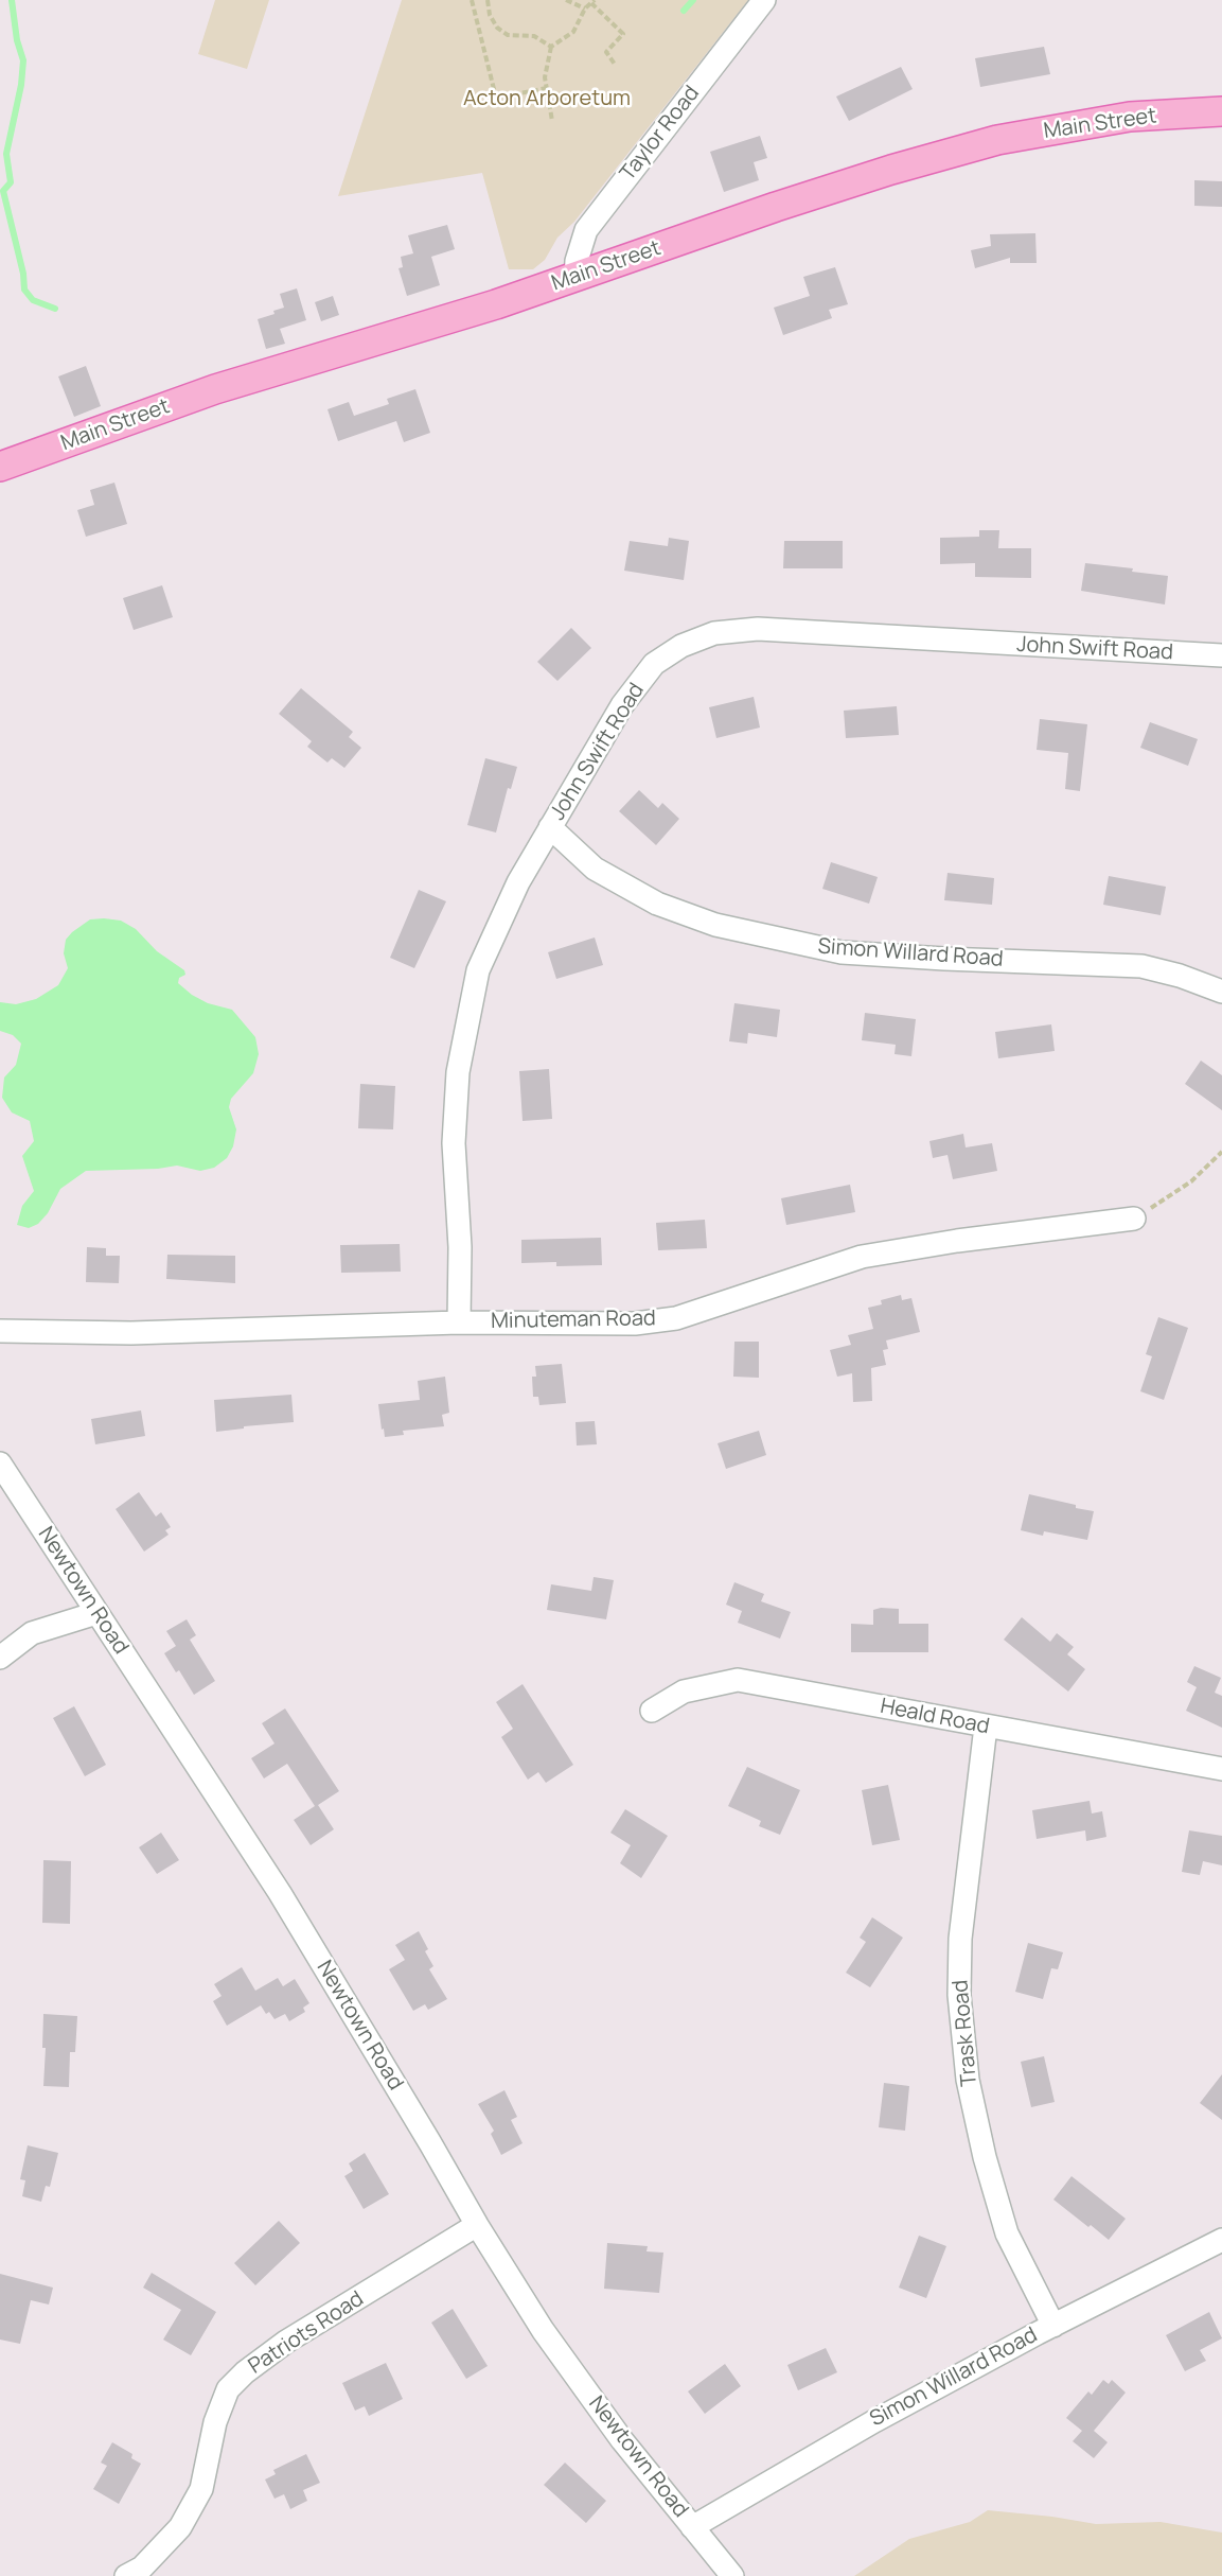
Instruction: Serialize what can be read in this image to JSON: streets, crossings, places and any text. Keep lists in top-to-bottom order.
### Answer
{
  "streets": {
    "main road": ["Main Street"],
    "street": [
      "Taylor Road",
      "John Swift Road",
      "Simon Willard Road",
      "Minuteman Road",
      "Newtown Road",
      "Heald Road",
      "Trask Road",
      "Patriots Road"
    ]
  },
  "crossings": [
    ["Main Street", "Taylor Road"],
    ["John Swift Road", "Simon Willard Road"],
    ["John Swift Road", "Minuteman Road"],
    ["Simon Willard Road", "Newtown Road"],
    ["Simon Willard Road", "Trask Road"],
    ["Newtown Road", "Patriots Road"],
    ["Heald Road", "Trask Road"]
  ],
  "parks": ["Acton Arboretum"]
}
